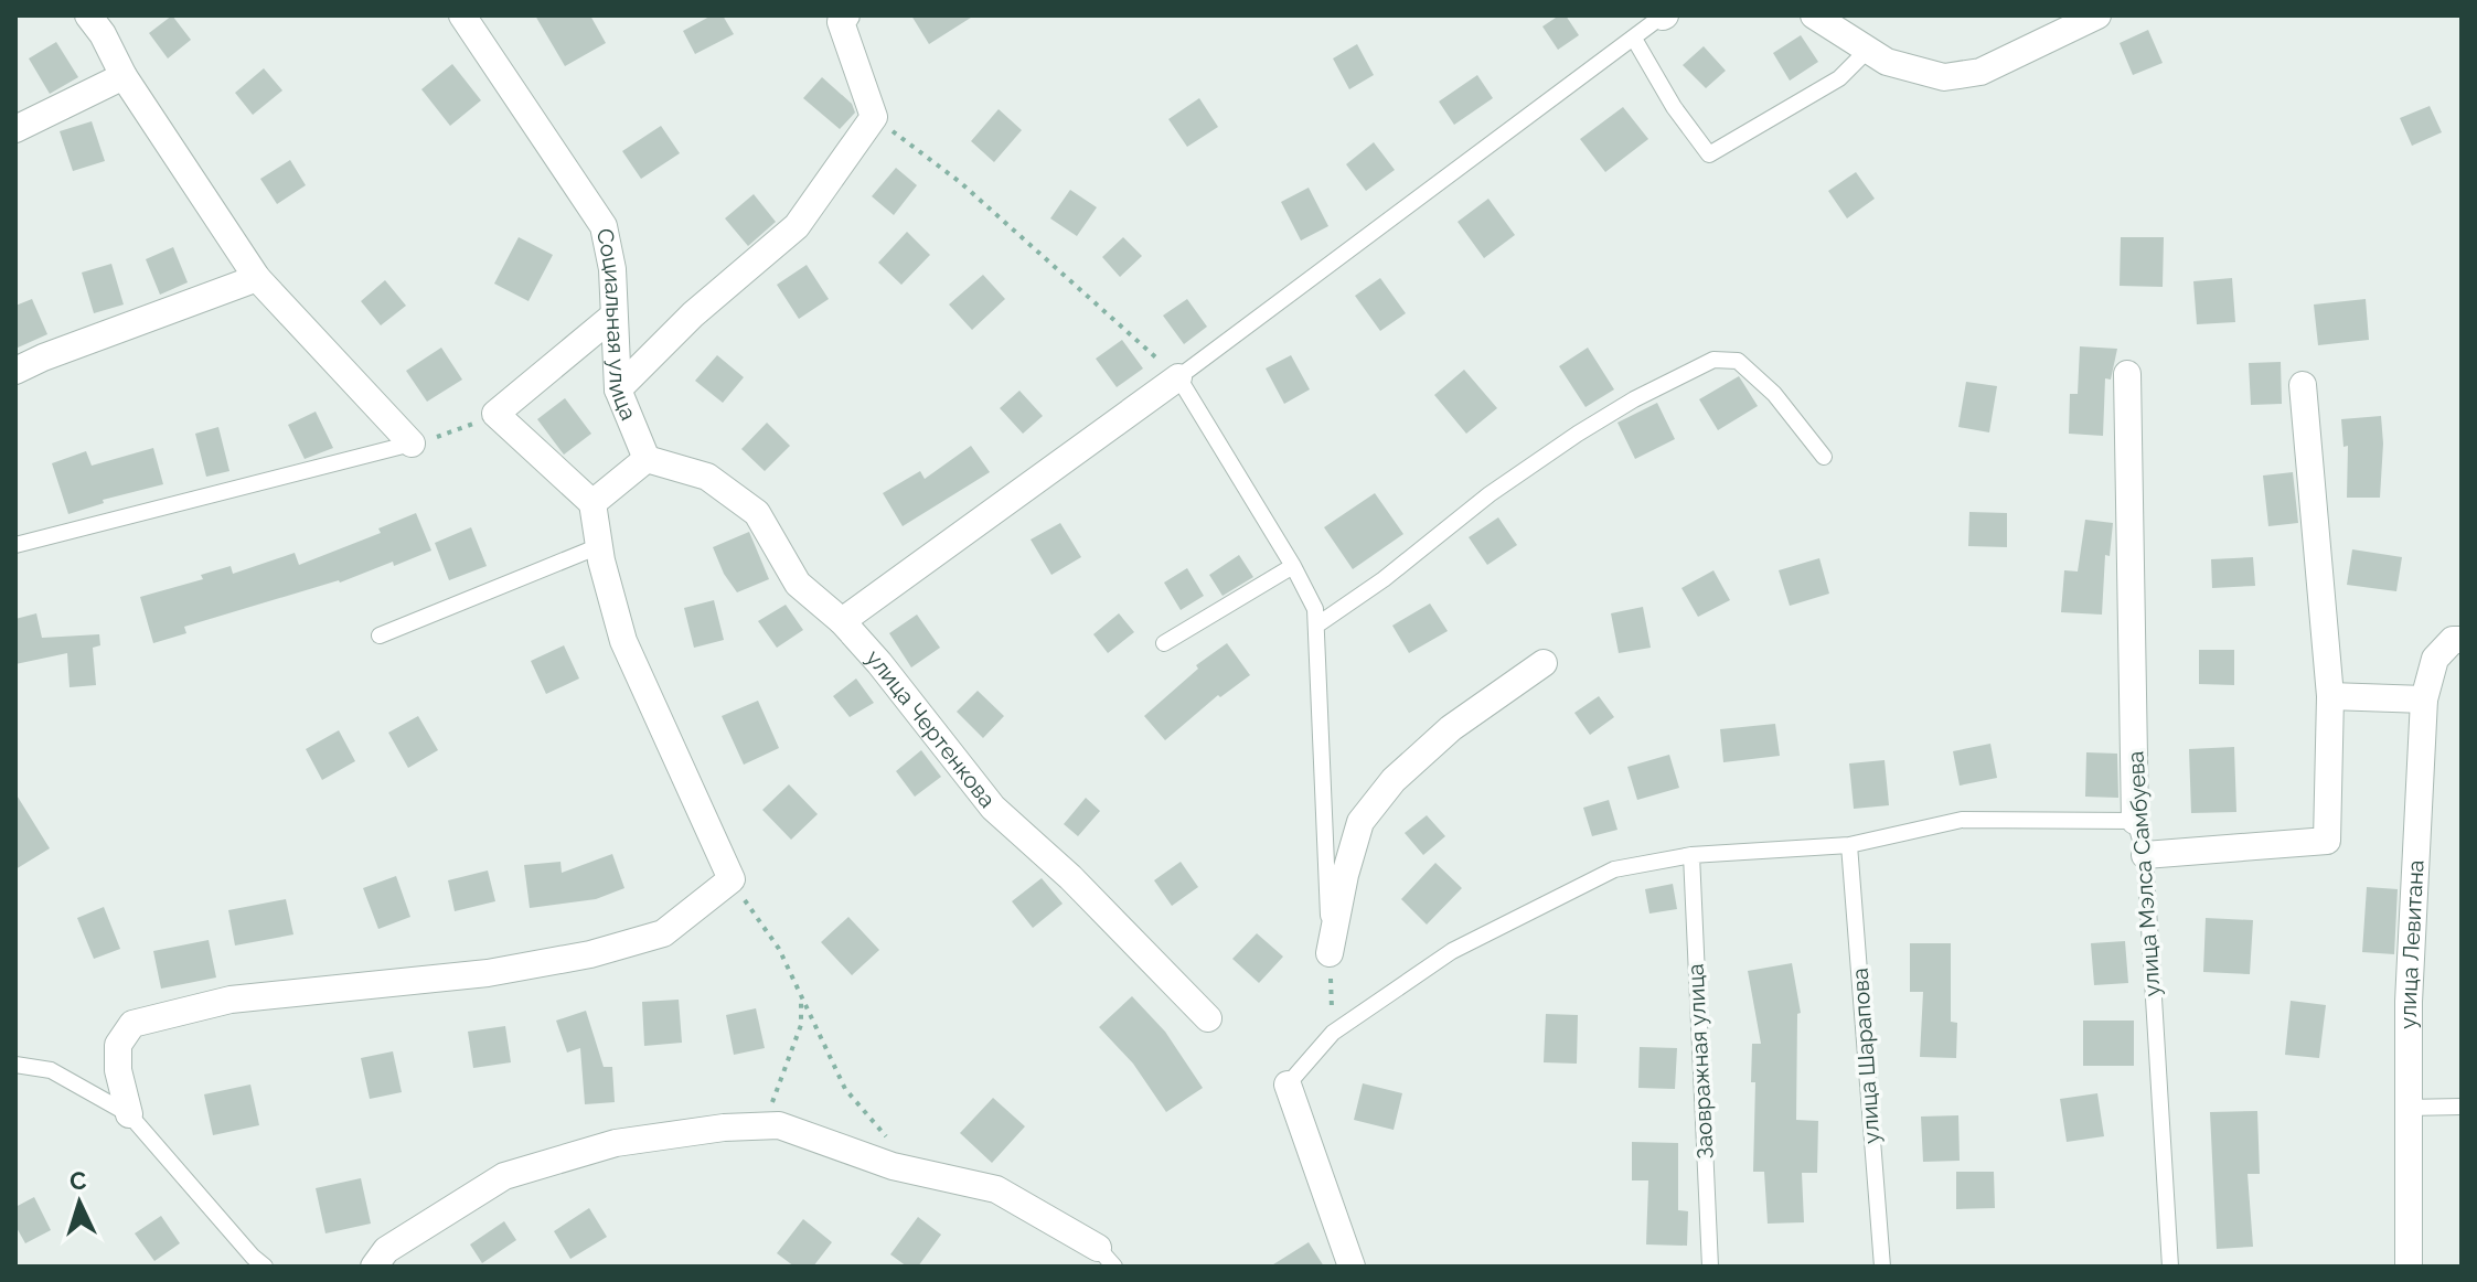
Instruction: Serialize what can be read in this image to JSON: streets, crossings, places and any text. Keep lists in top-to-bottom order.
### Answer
{
  "streets": {
    "street": [
      "Социальная улица",
      "улица Чертенкова",
      "улица Мэлса Самбуева",
      "улица Левитана"
    ],
    "lane": ["улица Шарапова", "Заовражная улица"]
  },
  "crossings": [
    ["Социальная улица", "улица Чертенкова"]
  ],
  "north": "top"
}
